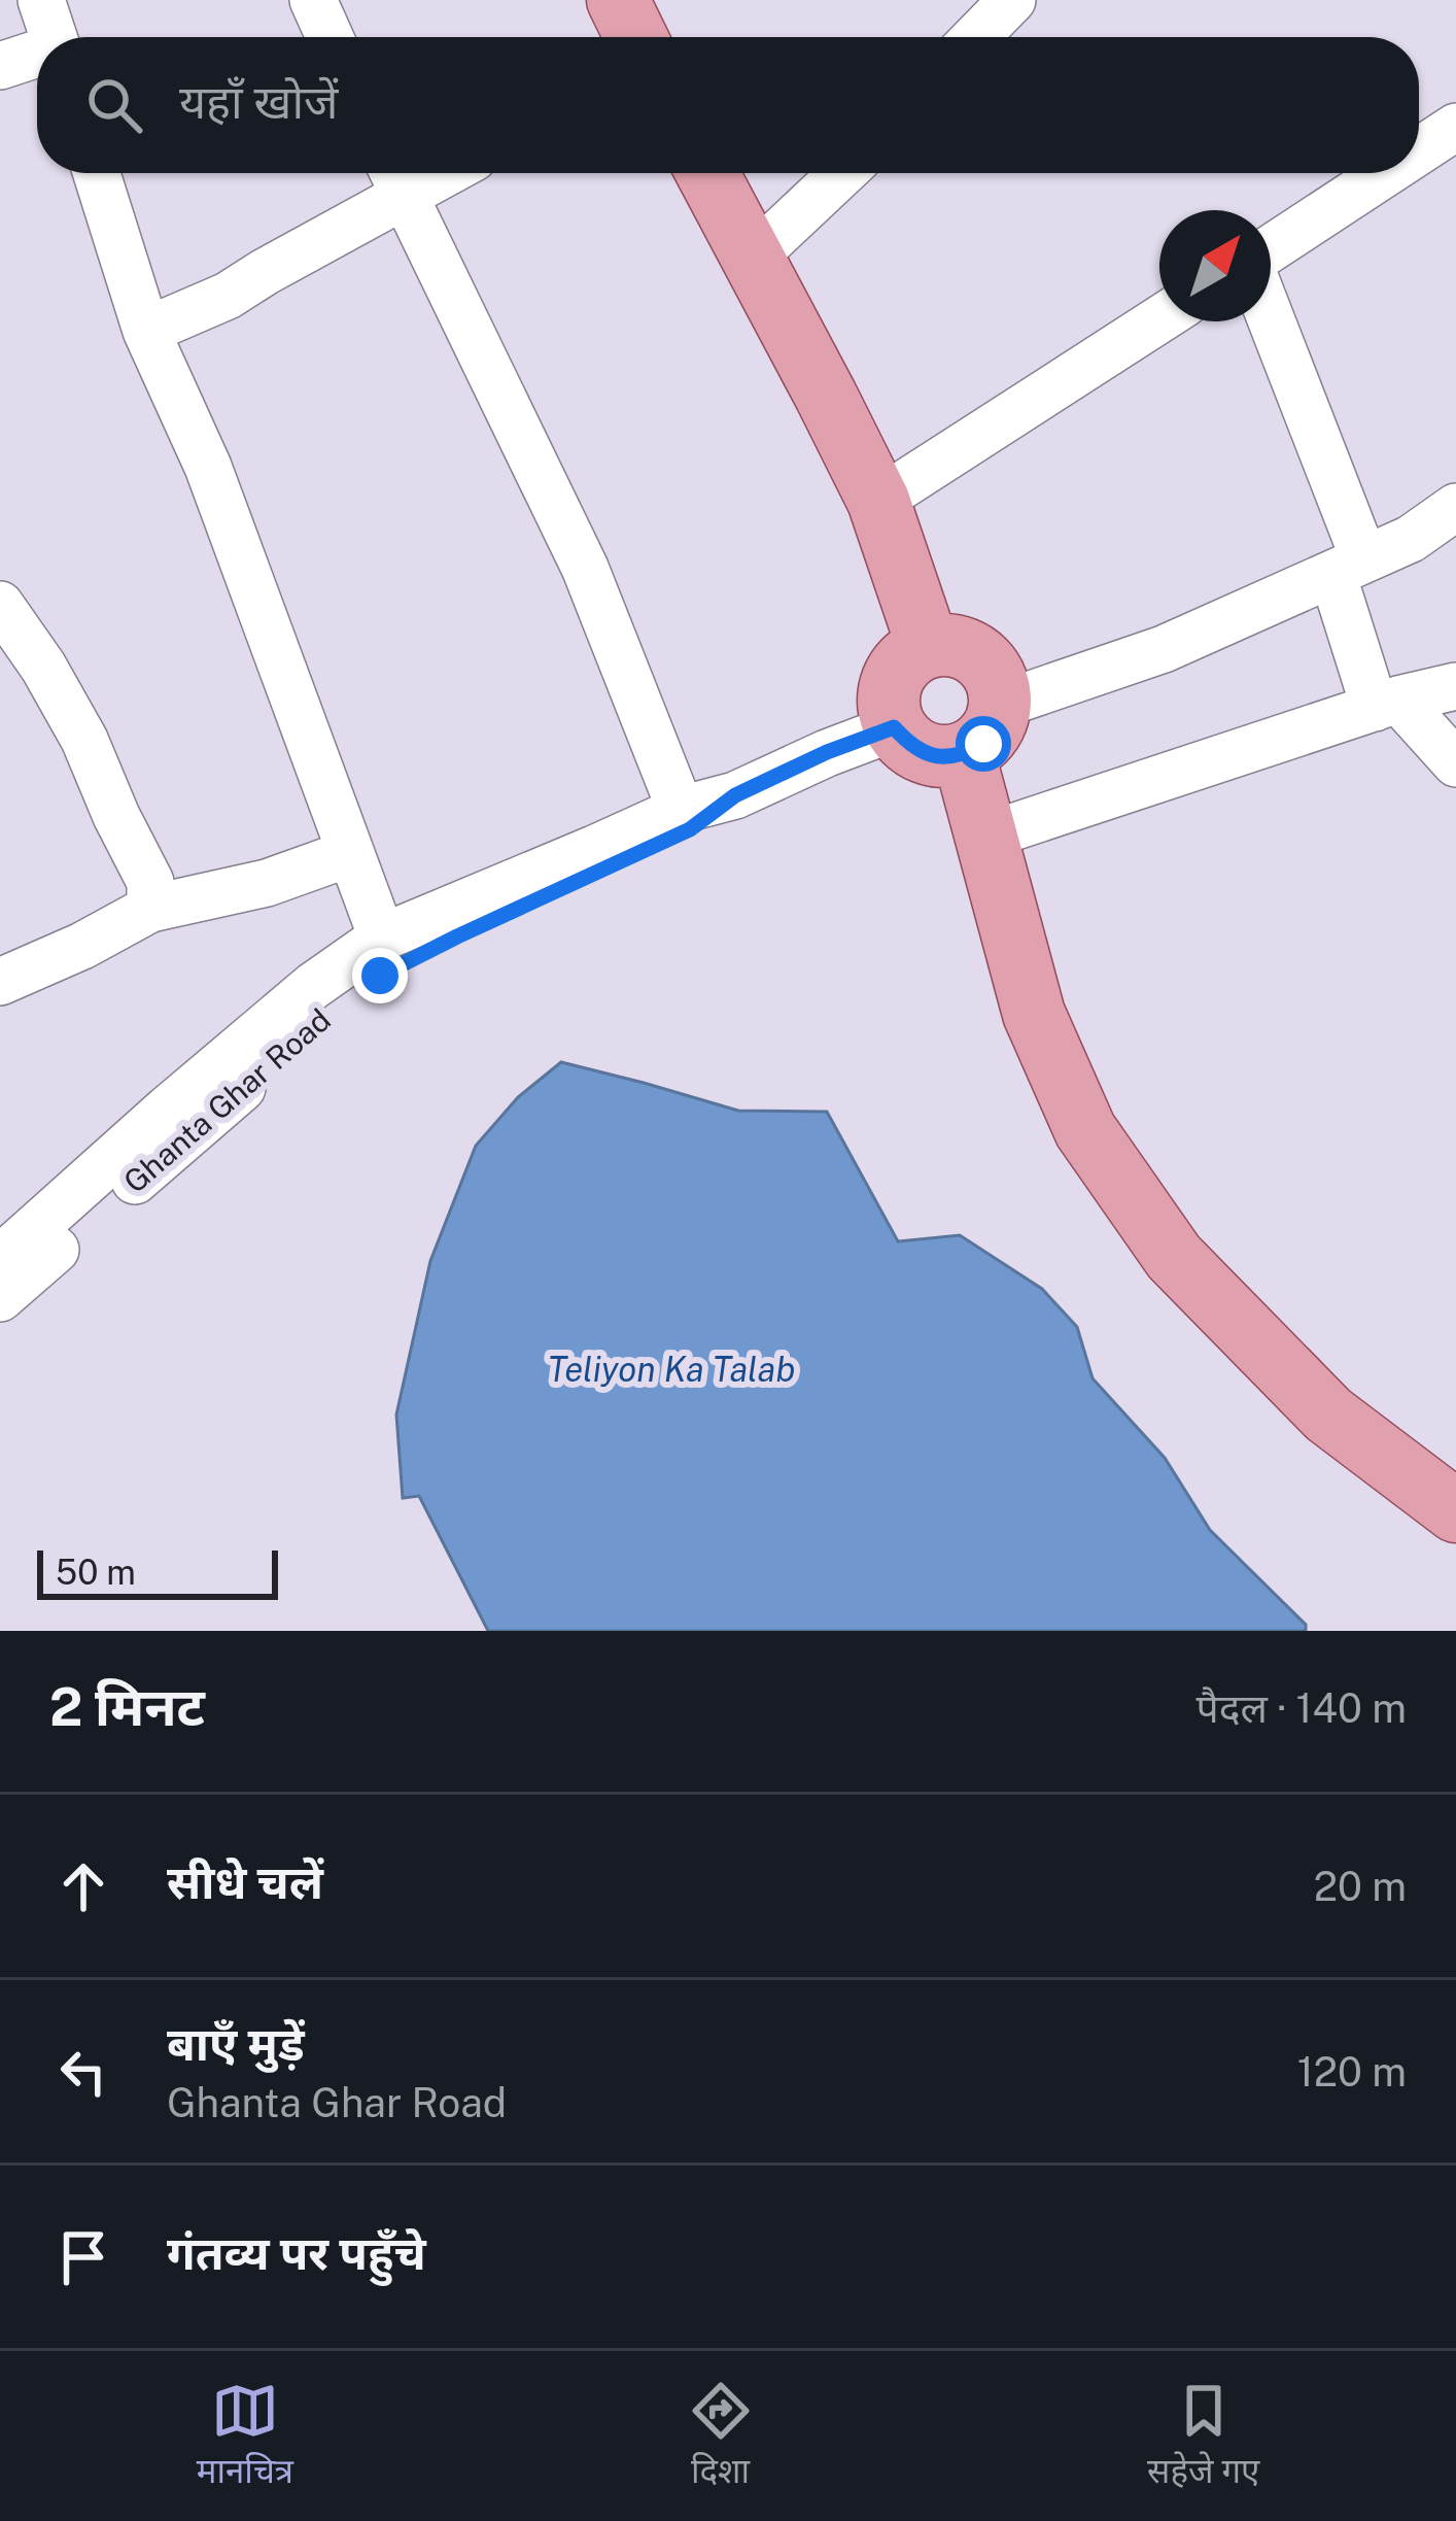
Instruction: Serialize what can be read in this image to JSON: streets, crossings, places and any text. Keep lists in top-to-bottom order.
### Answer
{
  "streets": {
    "street": ["Ghanta Ghar Road"]
  },
  "water": ["Teliyon Ka Talab"],
  "scale_bar": "50 m",
  "north": "top right",
  "page": {
    "search": "यहाँ खोजें",
    "scale": "50 m",
    "heading": ["2 मिनट", "पैदल · 140 m"],
    "list": [
      ["सीधे चलें", "20 m"],
      ["बाएँ मुड़ें", "Ghanta Ghar Road", "120 m"],
      "गंतव्य पर पहुँचे"
    ],
    "nav": ["मानचित्र", "दिशा", "सहेजे गए"]
  }
}
